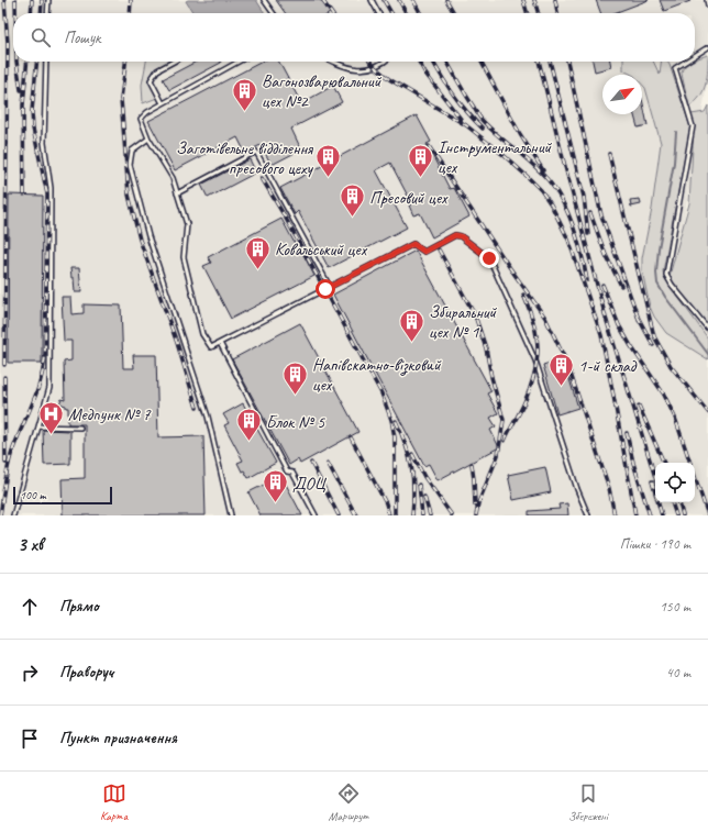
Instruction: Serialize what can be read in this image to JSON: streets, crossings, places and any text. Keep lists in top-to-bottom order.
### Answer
{
  "places": {
    "building": [
      "Вагонозварювальний цех №2",
      "Інструментальний цех",
      "Заготівельне відділення пресового цеху",
      "Пресовий цех",
      "Ковальський цех",
      "Збиральний цех № 1",
      "1-й склад",
      "Напівскатно-візковий цех",
      "Блок № 5",
      "ДОЦ"
    ],
    "hospital": ["Медпунк № 7"]
  },
  "scale_bar": "100 m",
  "north": "top right",
  "page": {
    "search": "Пошук",
    "scale": "100 m",
    "heading": ["3 хв", "Пішки · 190 m"],
    "list": [
      ["Прямо", "150 m"],
      ["Праворуч", "40 m"],
      "Пункт призначення"
    ],
    "nav": ["Карта", "Маршрут", "Збережені"]
  }
}
